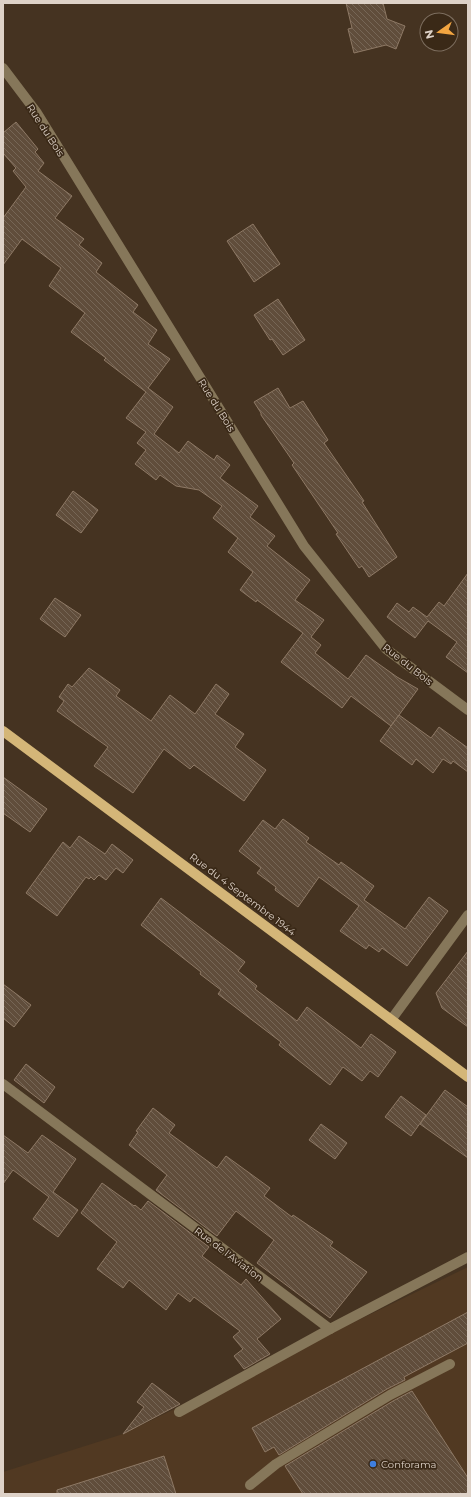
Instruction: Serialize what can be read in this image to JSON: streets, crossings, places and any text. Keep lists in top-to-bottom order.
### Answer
{
  "streets": {
    "main road": ["Rue du 4 Septembre 1944"],
    "street": ["Rue du Bois", "Rue de l'Aviation"]
  },
  "places": ["Conforama"],
  "north": "left"
}
